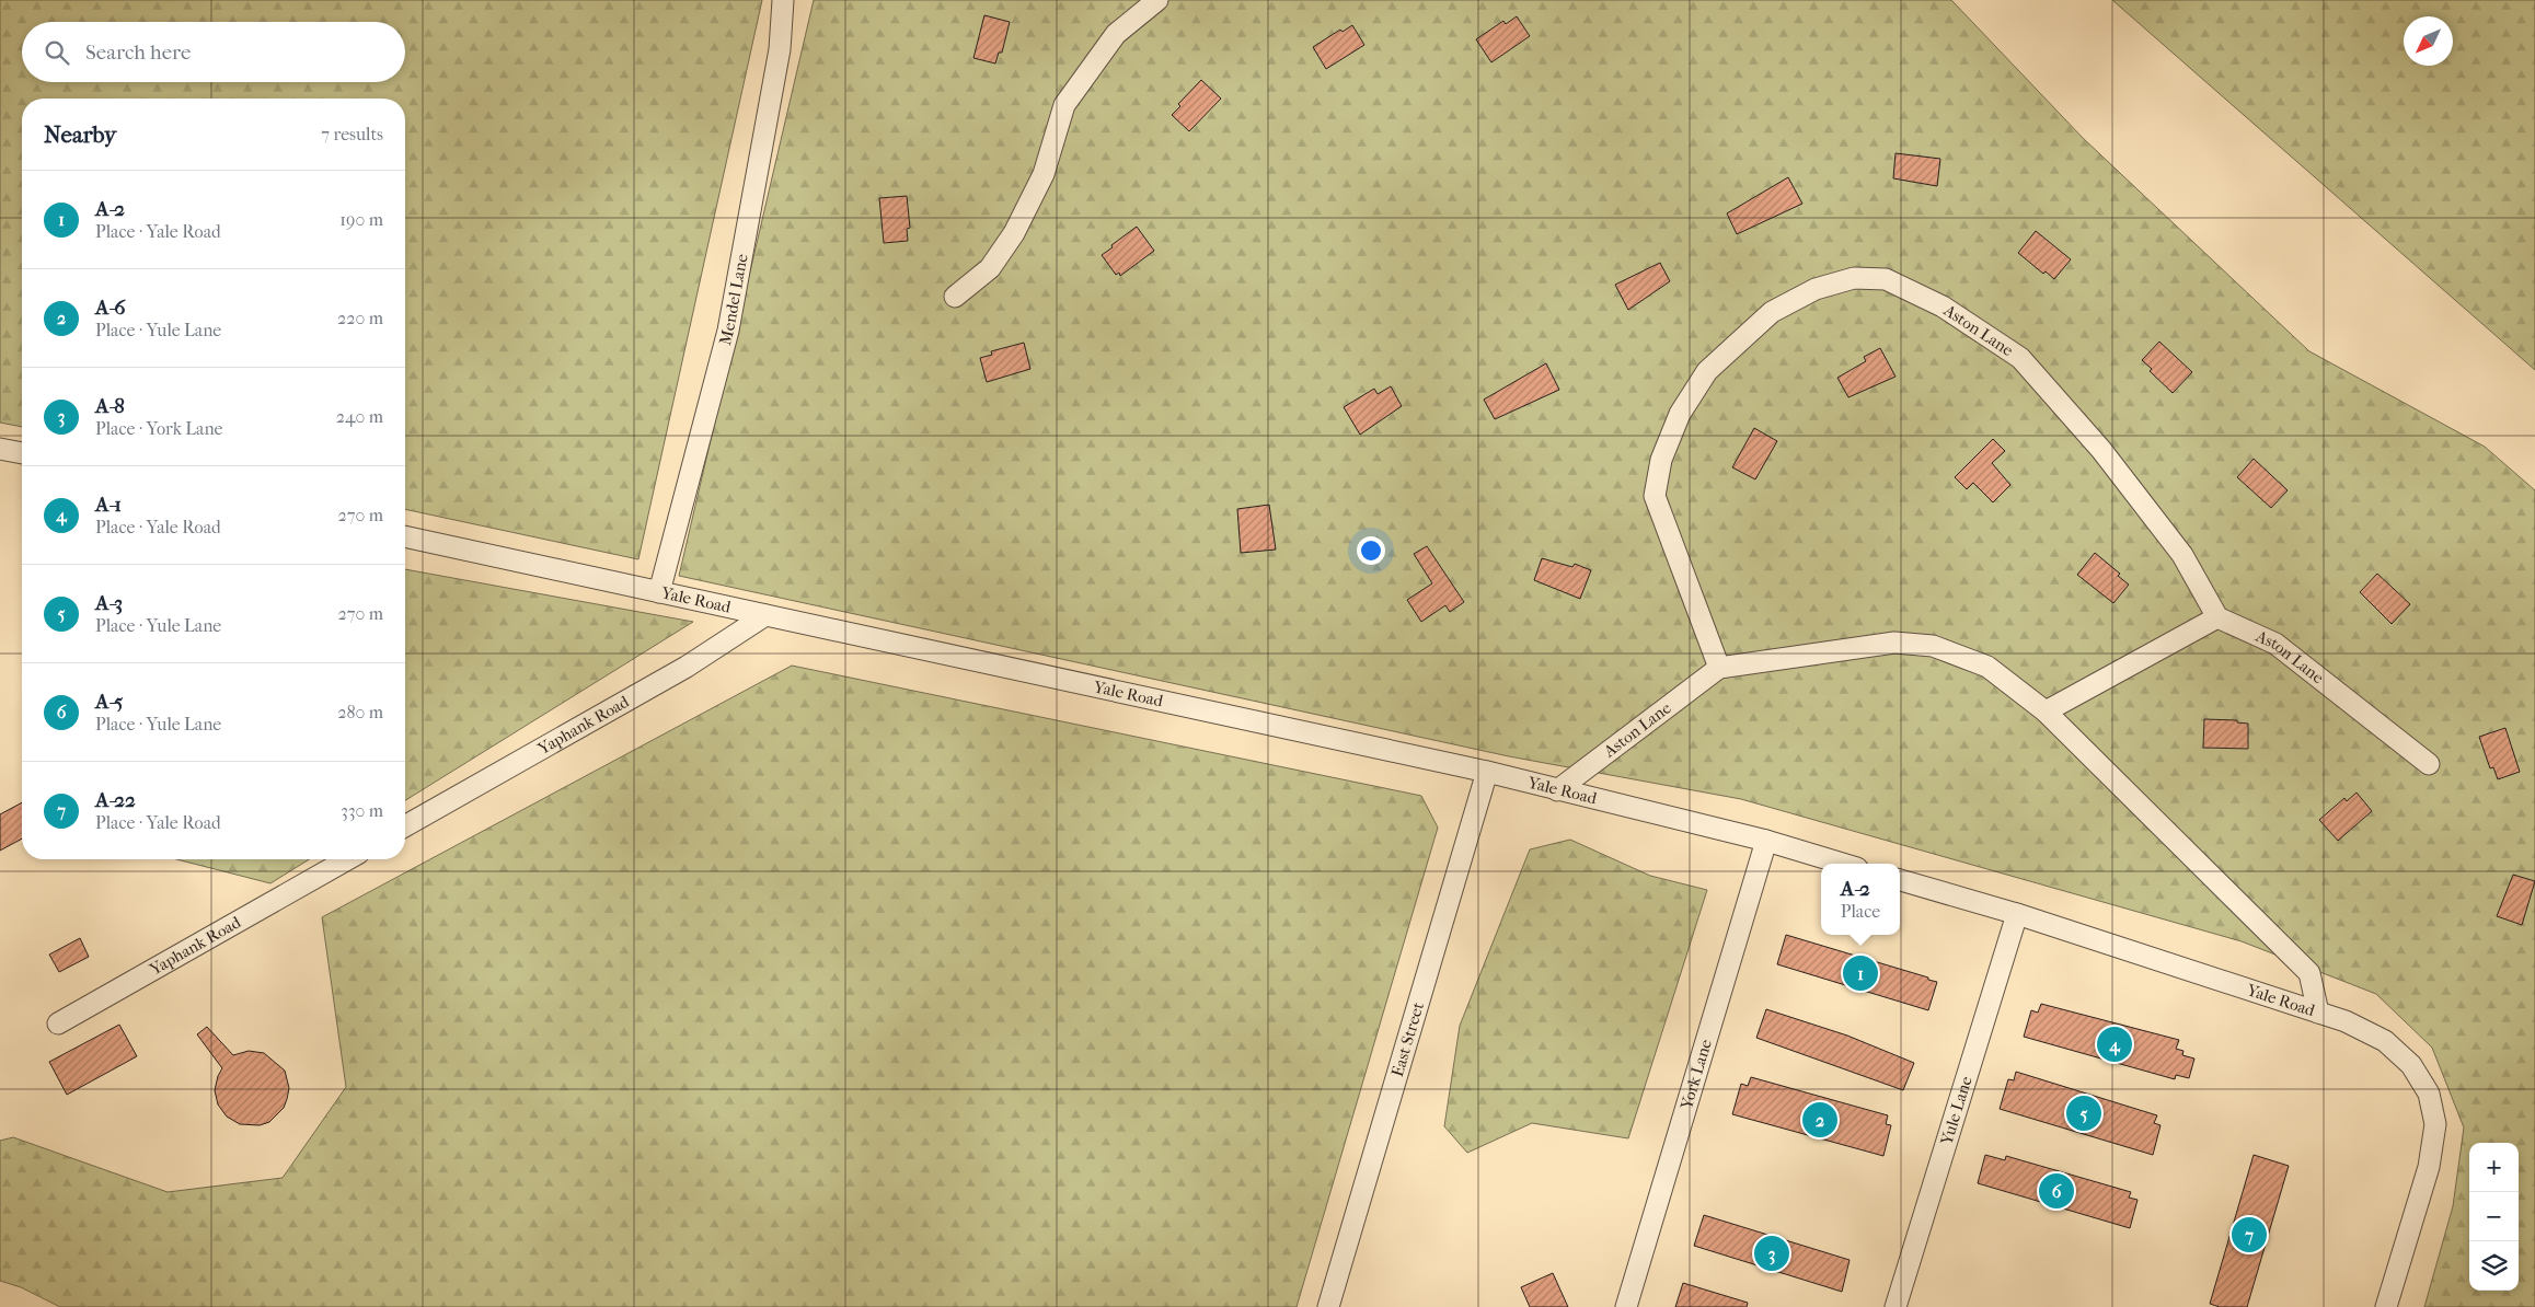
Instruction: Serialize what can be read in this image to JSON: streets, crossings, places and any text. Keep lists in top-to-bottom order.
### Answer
{
  "streets": {
    "street": [
      "Mendel Lane",
      "Aston Lane",
      "Yale Road",
      "Yaphank Road",
      "East Street",
      "York Lane",
      "Yule Lane"
    ]
  },
  "crossings": [
    ["Mendel Lane", "Yale Road"],
    ["Aston Lane", "Yale Road"],
    ["Yale Road", "Yaphank Road"],
    ["Yale Road", "East Street"],
    ["Yale Road", "York Lane"],
    ["Yale Road", "Yule Lane"]
  ],
  "north": "bottom left",
  "page": {
    "search": "Search here",
    "heading": ["Nearby", "7 results"],
    "list": [
      {
        "mark": "1",
        "name": "A-2",
        "note": "Place · Yale Road",
        "value": "190 m"
      },
      {
        "mark": "2",
        "name": "A-6",
        "note": "Place · Yule Lane",
        "value": "220 m"
      },
      {
        "mark": "3",
        "name": "A-8",
        "note": "Place · York Lane",
        "value": "240 m"
      },
      {
        "mark": "4",
        "name": "A-1",
        "note": "Place · Yale Road",
        "value": "270 m"
      },
      {
        "mark": "5",
        "name": "A-3",
        "note": "Place · Yule Lane",
        "value": "270 m"
      },
      {
        "mark": "6",
        "name": "A-5",
        "note": "Place · Yule Lane",
        "value": "280 m"
      },
      {
        "mark": "7",
        "name": "A-22",
        "note": "Place · Yale Road",
        "value": "330 m"
      }
    ],
    "popup": ["A-2", "Place"],
    "pins": [
      "1",
      "4",
      "5",
      "2",
      "6",
      "7",
      "3"
    ],
    "map_buttons": ["+", "−"]
  }
}
